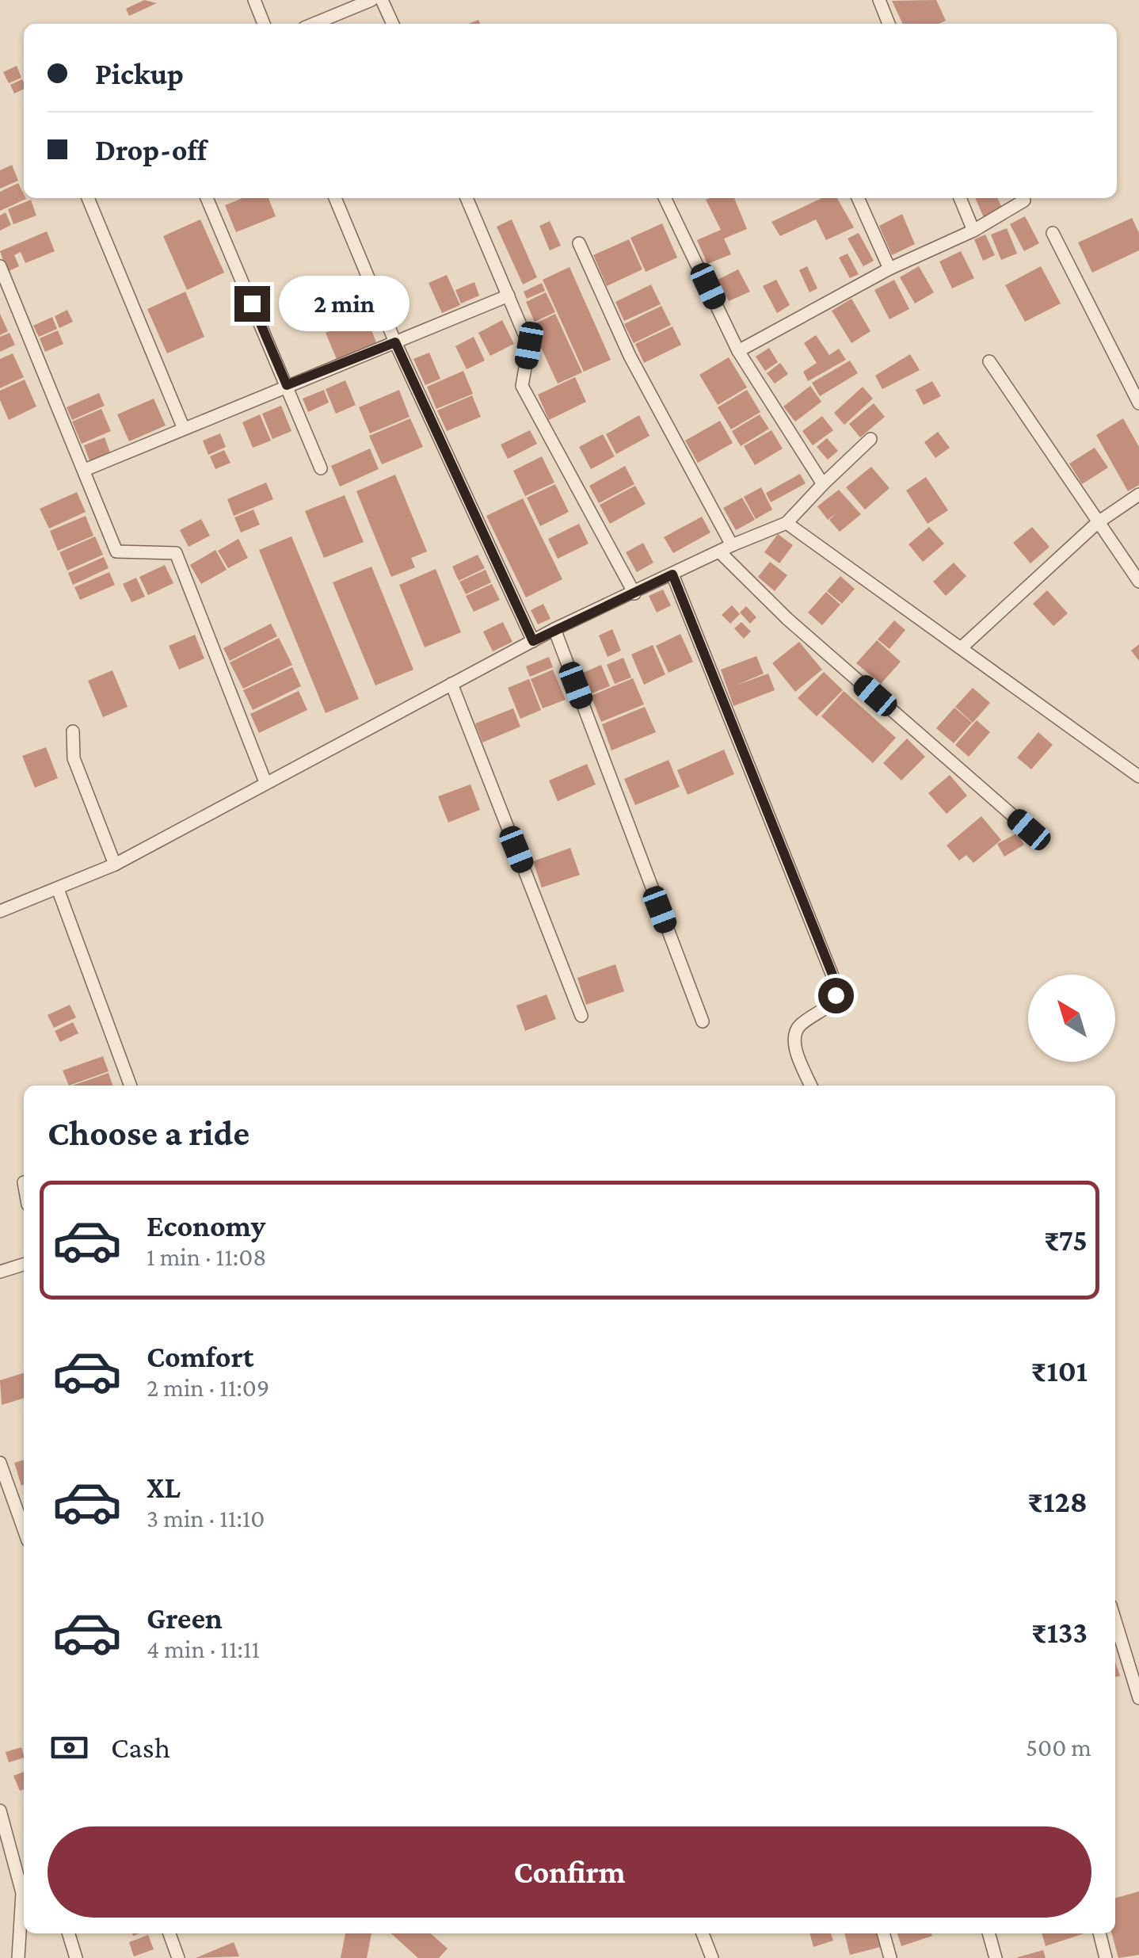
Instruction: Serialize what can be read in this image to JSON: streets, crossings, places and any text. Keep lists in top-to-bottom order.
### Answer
{
  "north": "top left",
  "page": {
    "banner": ["Pickup", "Drop-off"],
    "bubble": "2 min",
    "heading": "Choose a ride",
    "list": [
      {
        "name": "Economy",
        "note": "1 min · 11:08",
        "value": "₹75"
      },
      {
        "name": "Comfort",
        "note": "2 min · 11:09",
        "value": "₹101"
      },
      {
        "name": "XL",
        "note": "3 min · 11:10",
        "value": "₹128"
      },
      {
        "name": "Green",
        "note": "4 min · 11:11",
        "value": "₹133"
      }
    ],
    "pay": ["Cash", "500 m"],
    "buttons": "Confirm"
  }
}
